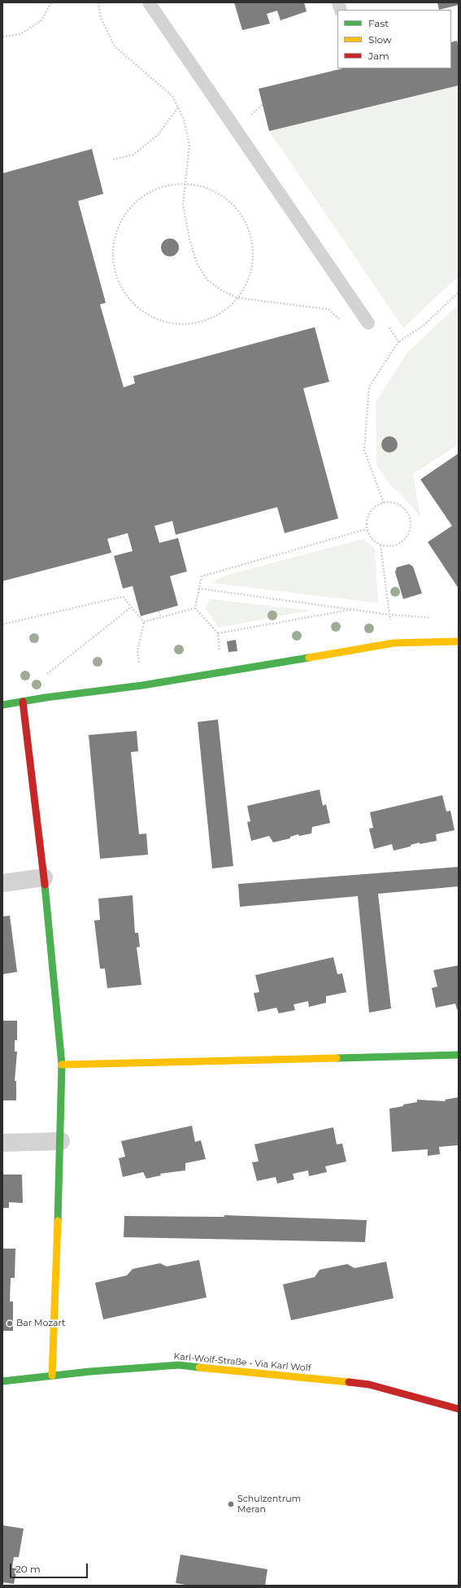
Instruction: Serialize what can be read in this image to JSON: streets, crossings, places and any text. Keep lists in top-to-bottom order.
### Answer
{
  "streets": {
    "street": ["Karl-Wolf-Straße - Via Karl Wolf"]
  },
  "places": ["Bar Mozart", "Schulzentrum Meran"],
  "legend": ["Fast", "Slow", "Jam"],
  "scale_bar": "20 m"
}
